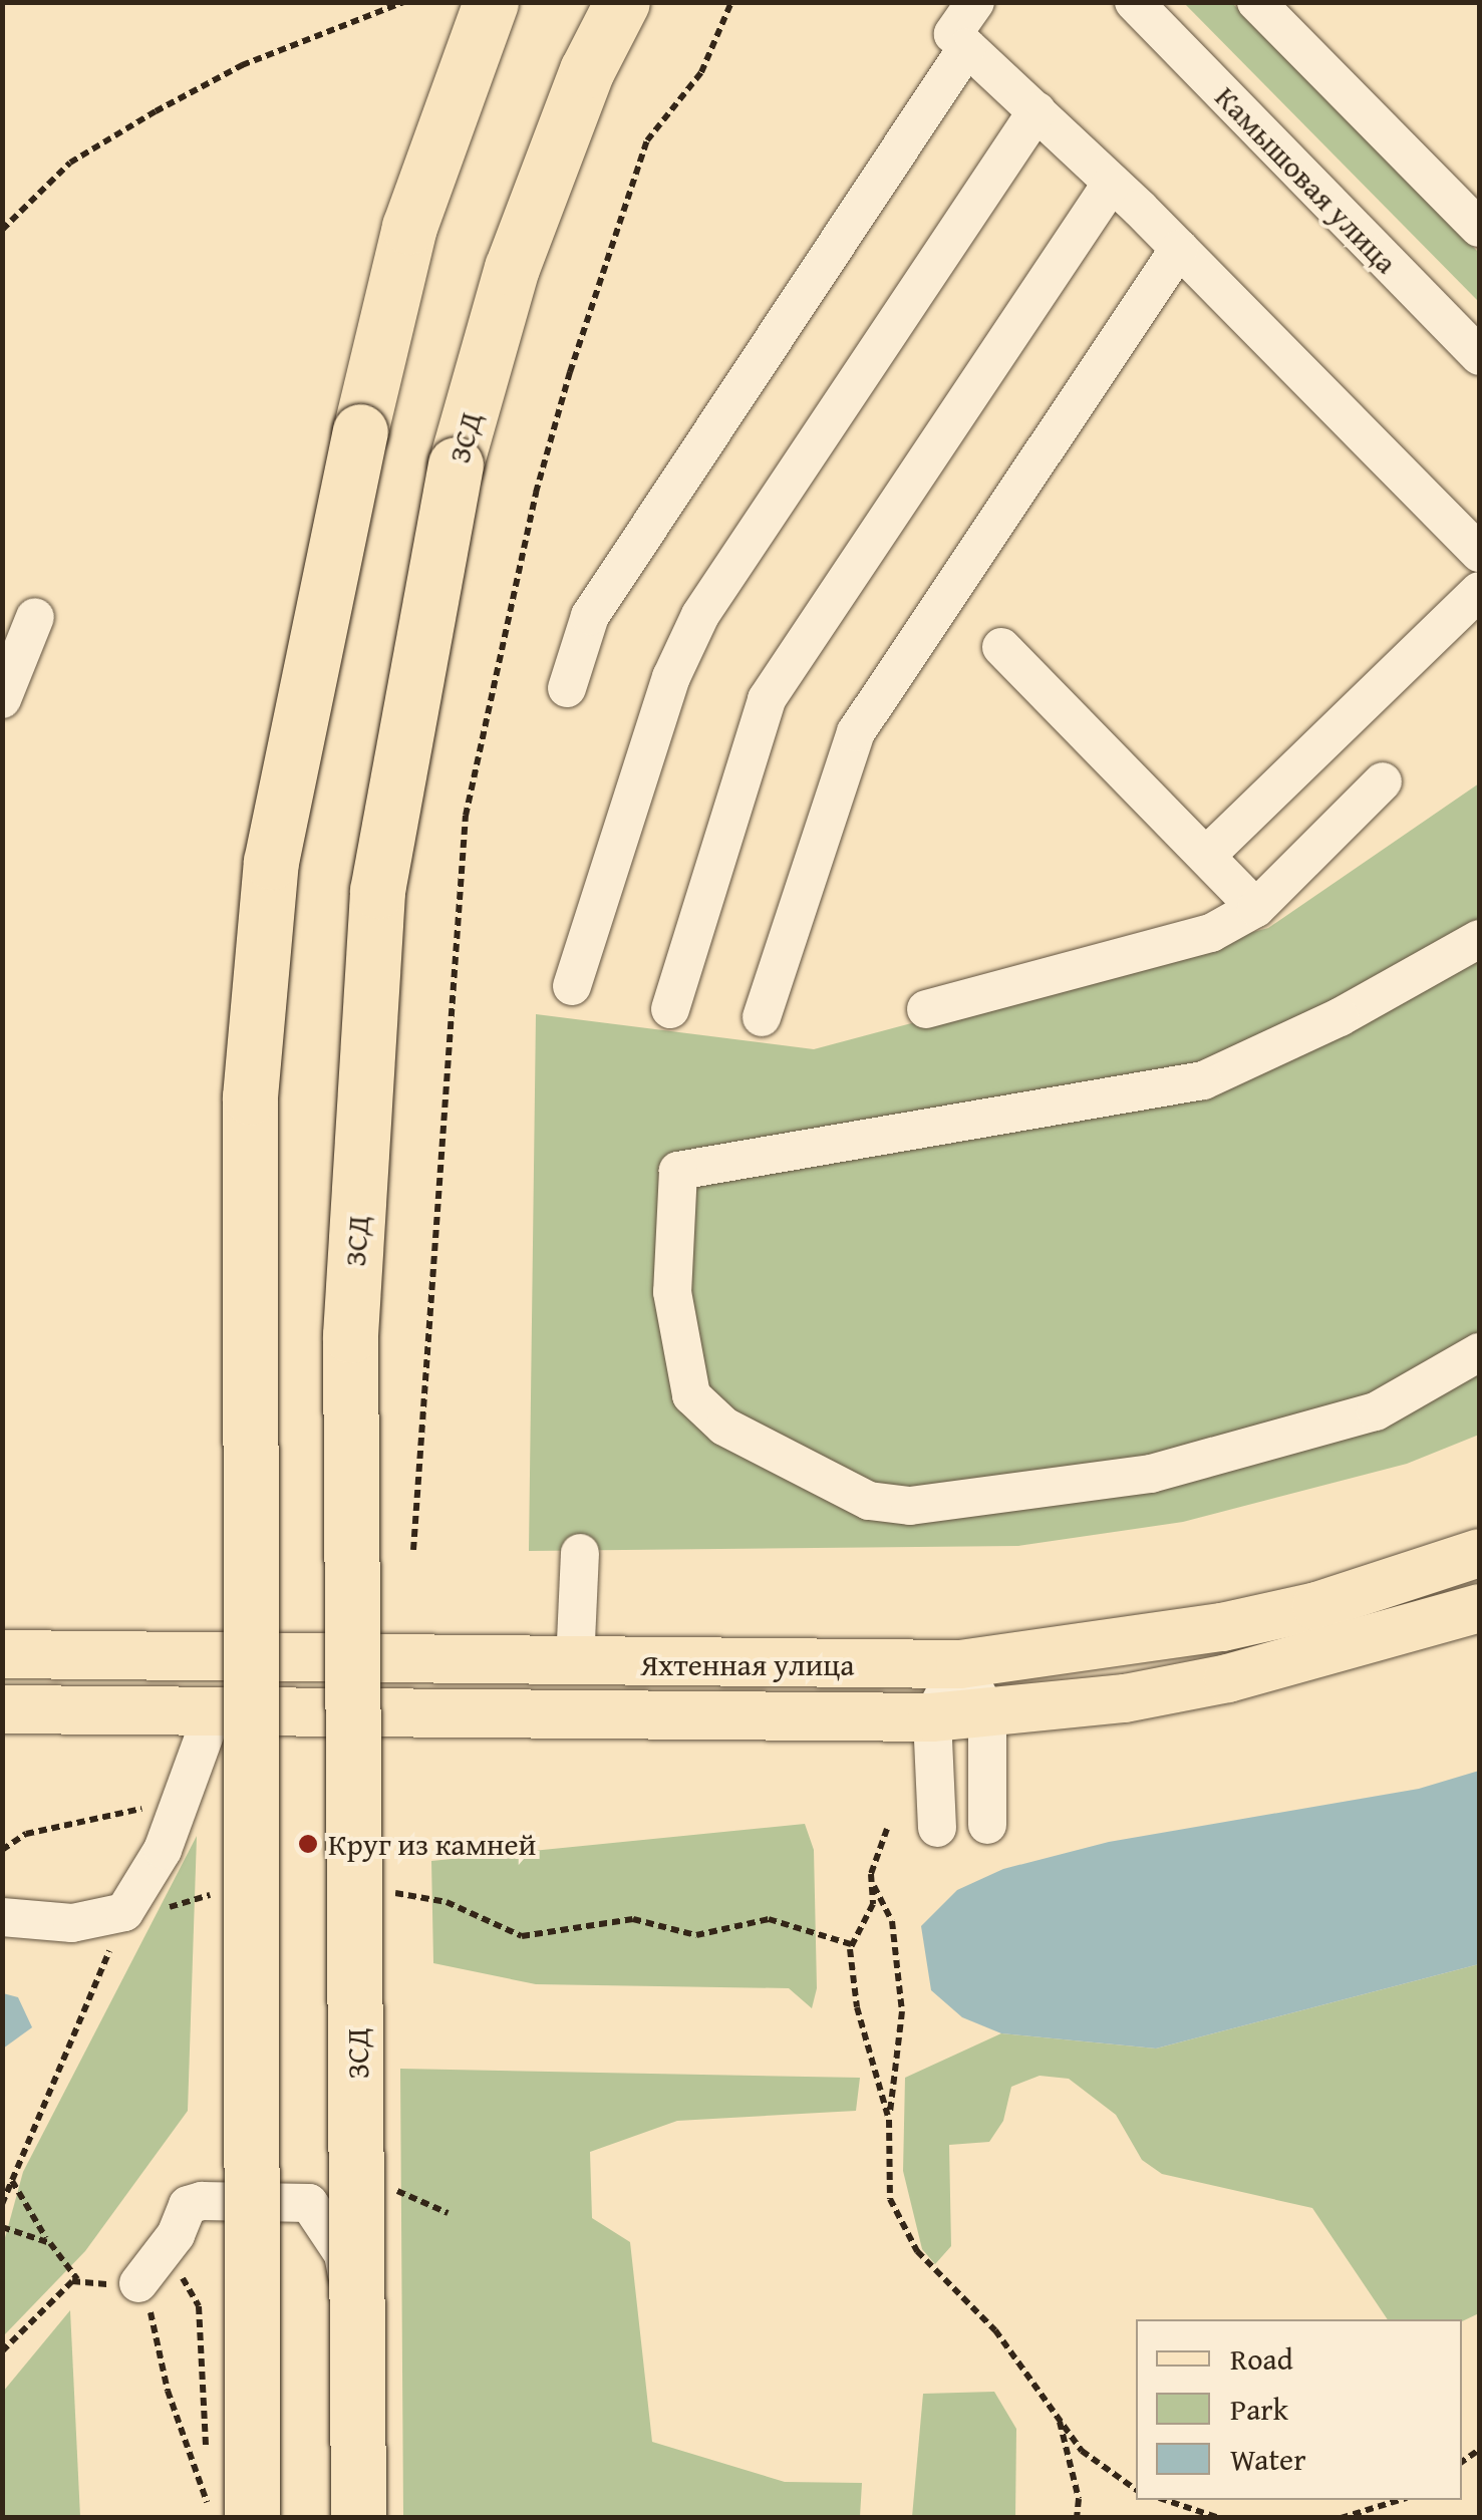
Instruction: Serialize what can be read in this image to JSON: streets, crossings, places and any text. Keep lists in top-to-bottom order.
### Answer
{
  "streets": {
    "highway": ["ЗСД"],
    "main road": ["Яхтенная улица"],
    "street": ["Камышовая улица"]
  },
  "places": ["Круг из камней"],
  "legend": ["Road", "Park", "Water"]
}
